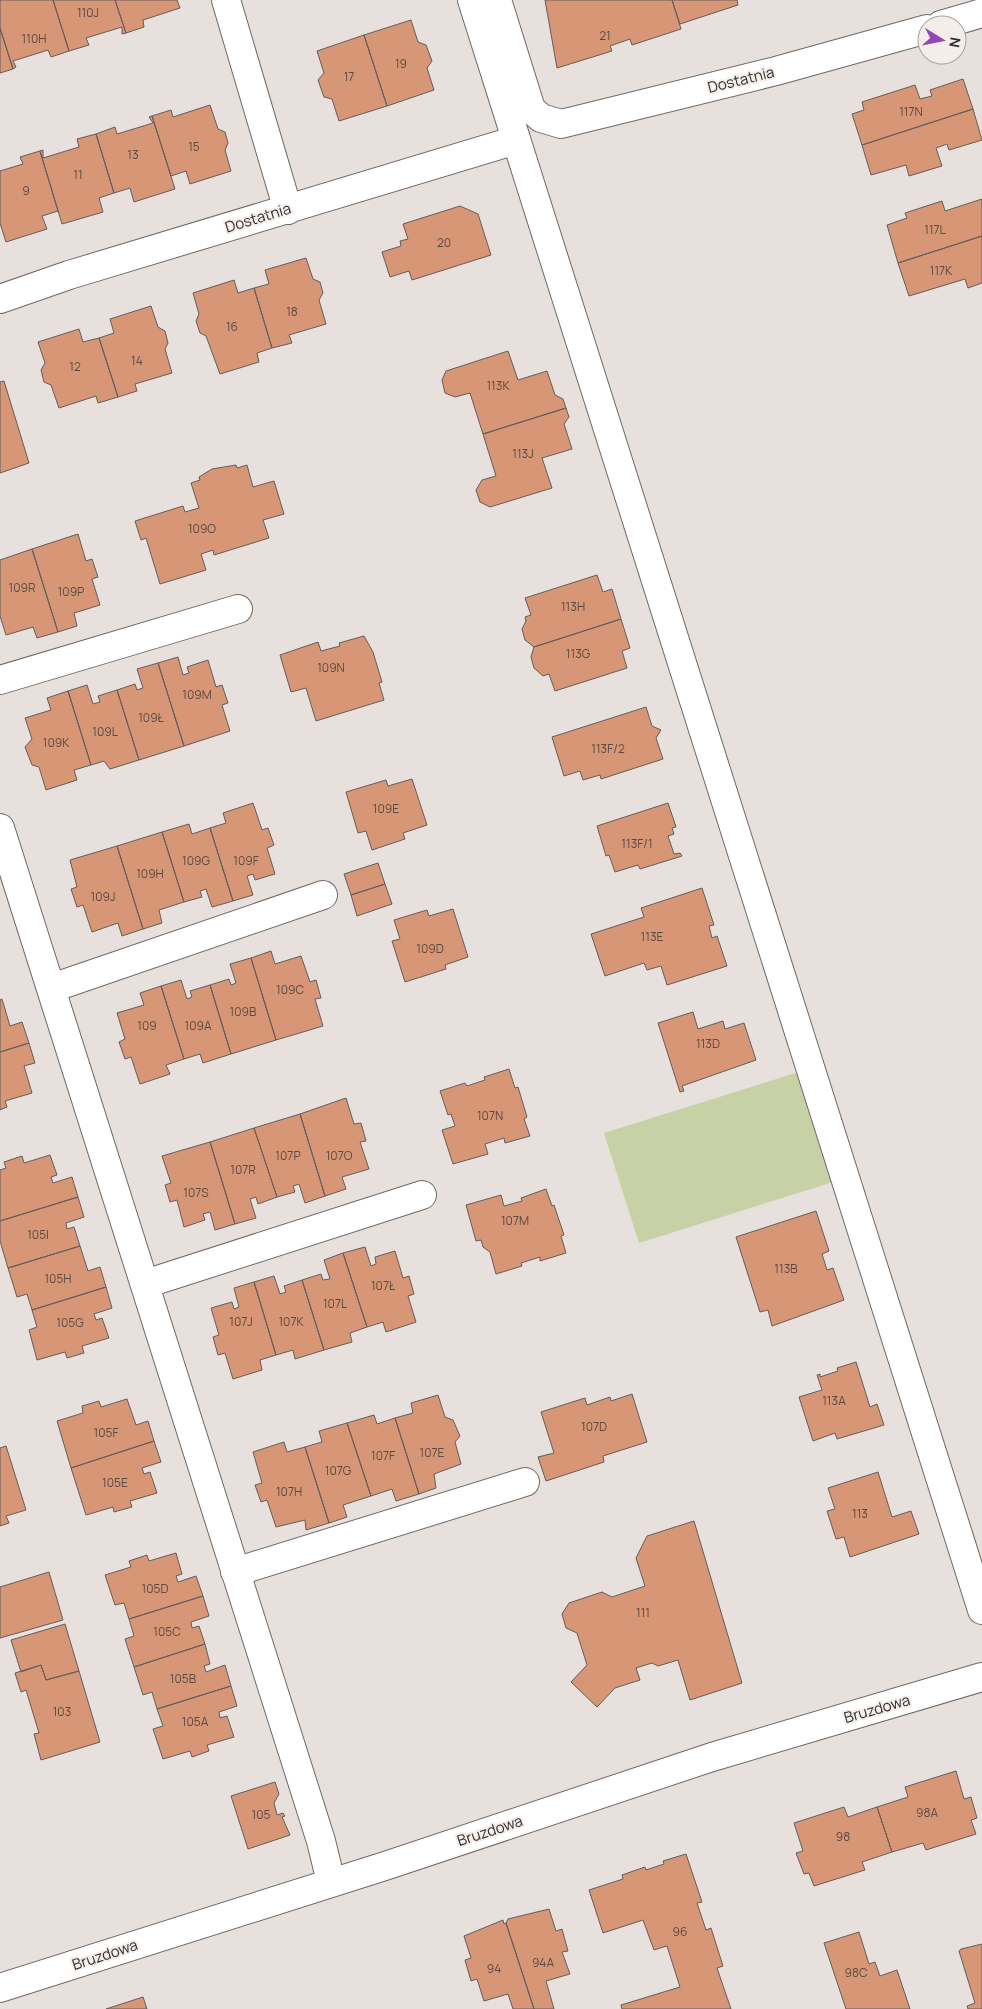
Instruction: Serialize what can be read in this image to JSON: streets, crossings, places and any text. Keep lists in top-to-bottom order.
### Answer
{
  "streets": {
    "street": ["Dostatnia", "Bruzdowa"]
  },
  "house_numbers": [
    "110J",
    "21",
    "110H",
    "19",
    "17",
    "117N",
    "15",
    "13",
    "11",
    "9",
    "117L",
    "20",
    "117K",
    "18",
    "16",
    "14",
    "12",
    "113K",
    "113J",
    "109O",
    "109R",
    "109P",
    "113H",
    "113G",
    "109N",
    "109M",
    "109Ł",
    "109L",
    "109K",
    "113F/2",
    "109E",
    "113F/1",
    "109G",
    "109F",
    "109H",
    "109J",
    "113E",
    "109D",
    "109C",
    "109B",
    "109",
    "109A",
    "113D",
    "107N",
    "107P",
    "107O",
    "107R",
    "107S",
    "107M",
    "105I",
    "113B",
    "105H",
    "107Ł",
    "107L",
    "107J",
    "107K",
    "105G",
    "113A",
    "107D",
    "105F",
    "107E",
    "107F",
    "107G",
    "105E",
    "107H",
    "113",
    "105D",
    "111",
    "105C",
    "105B",
    "103",
    "105A",
    "98A",
    "105",
    "98",
    "96",
    "94A",
    "94",
    "98C"
  ],
  "north": "right"
}
